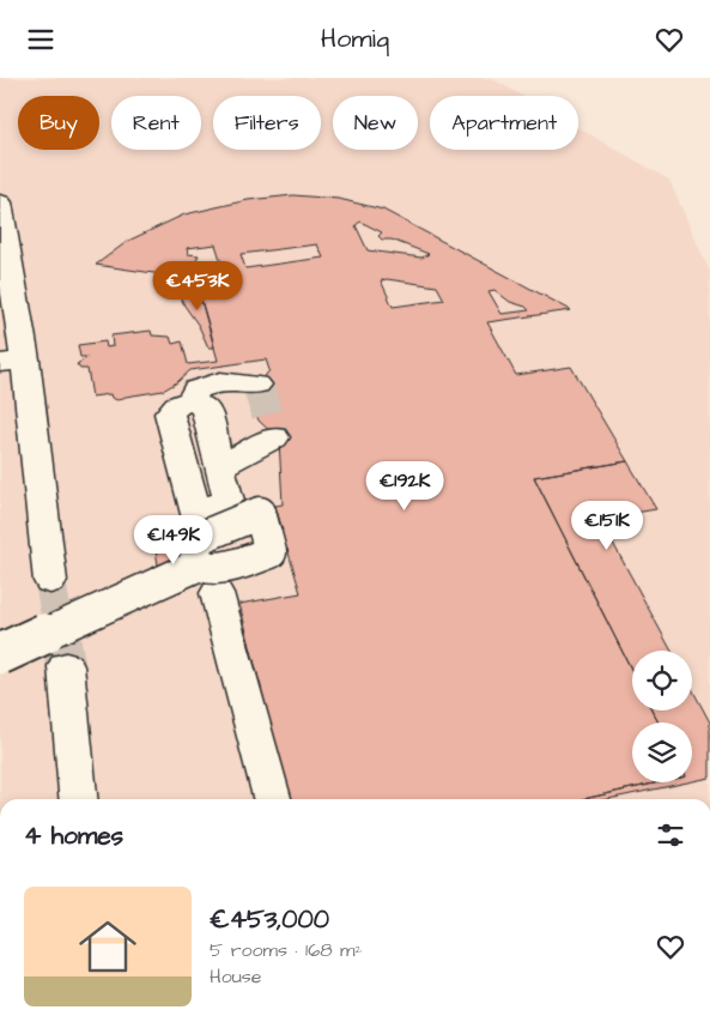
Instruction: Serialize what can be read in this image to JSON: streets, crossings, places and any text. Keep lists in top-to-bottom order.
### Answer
{
  "page": {
    "header": "Homiq",
    "chip": [
      "Buy",
      "Rent",
      "Filters",
      "New",
      "Apartment"
    ],
    "price": [
      "€453K",
      "€192K",
      "€151K",
      "€149K"
    ],
    "heading": "4 homes",
    "list": [
      {
        "name": "€453,000",
        "note": "5 rooms · 168 m² · House"
      }
    ]
  }
}
